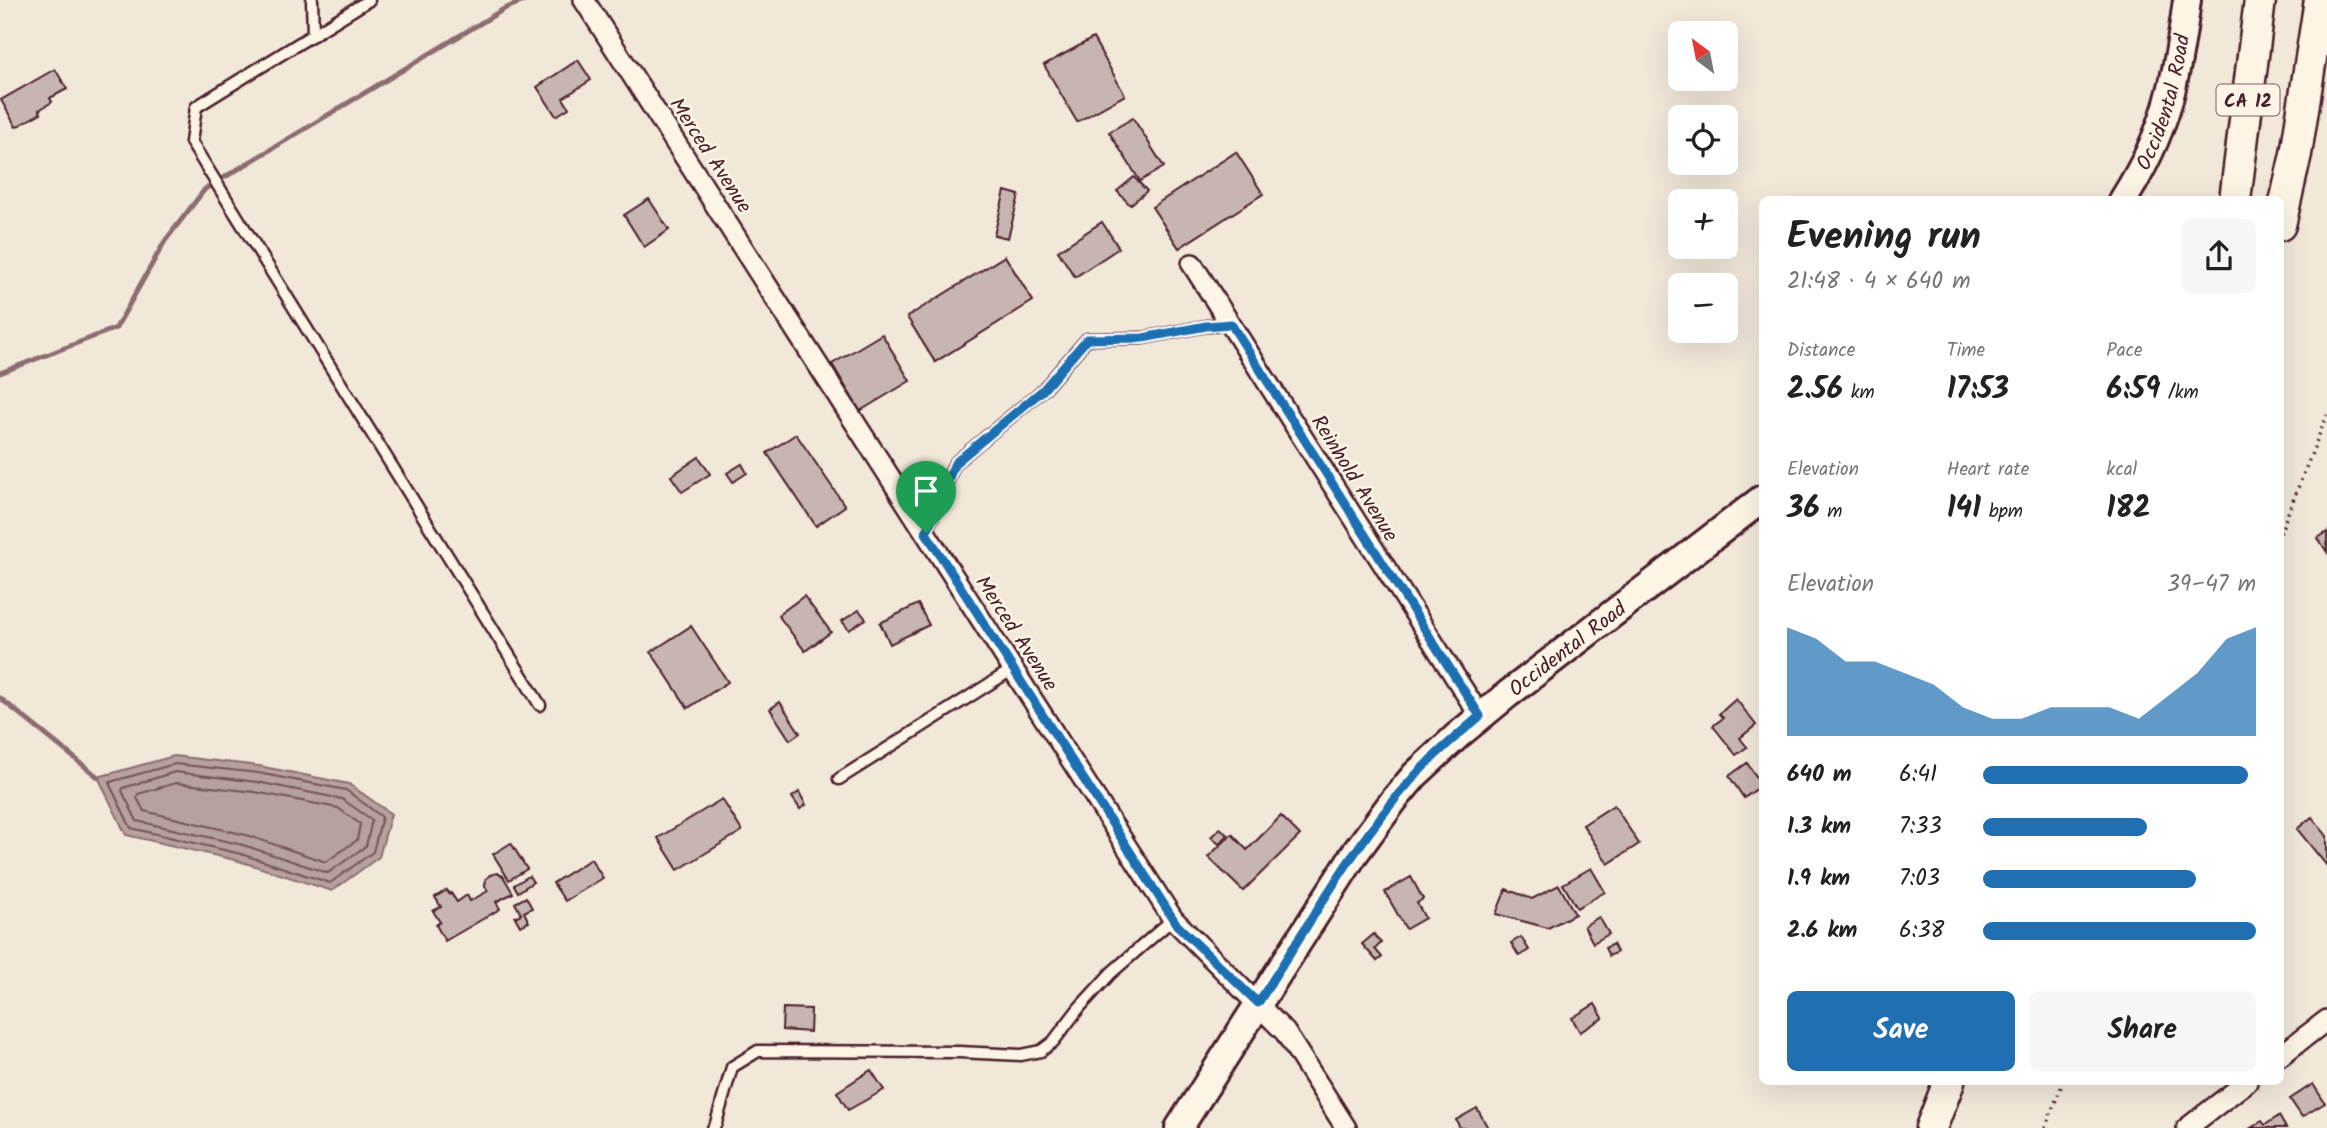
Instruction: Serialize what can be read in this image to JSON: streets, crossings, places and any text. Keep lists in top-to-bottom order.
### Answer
{
  "streets": {
    "main road": ["CA 12"],
    "street": ["Occidental Road", "Merced Avenue", "Reinhold Avenue"]
  },
  "crossings": [
    ["Occidental Road", "Merced Avenue"],
    ["Occidental Road", "Reinhold Avenue"]
  ],
  "north": "top left",
  "page": {
    "map_buttons": ["+", "−"],
    "heading": ["Evening run", "21:48 · 4 × 640 m"],
    "stats": [
      ["Distance", "2.56 km"],
      ["Time", "17:53"],
      ["Pace", "6:59 /km"],
      ["Elevation", "36 m"],
      ["Heart rate", "141 bpm"],
      ["kcal", "182"]
    ],
    "chart": ["Elevation", "39–47 m"],
    "list": [
      {
        "name": "640 m",
        "note": "6:41"
      },
      {
        "name": "1.3 km",
        "note": "7:33"
      },
      {
        "name": "1.9 km",
        "note": "7:03"
      },
      {
        "name": "2.6 km",
        "note": "6:38"
      }
    ],
    "buttons": ["Save", "Share"]
  }
}
